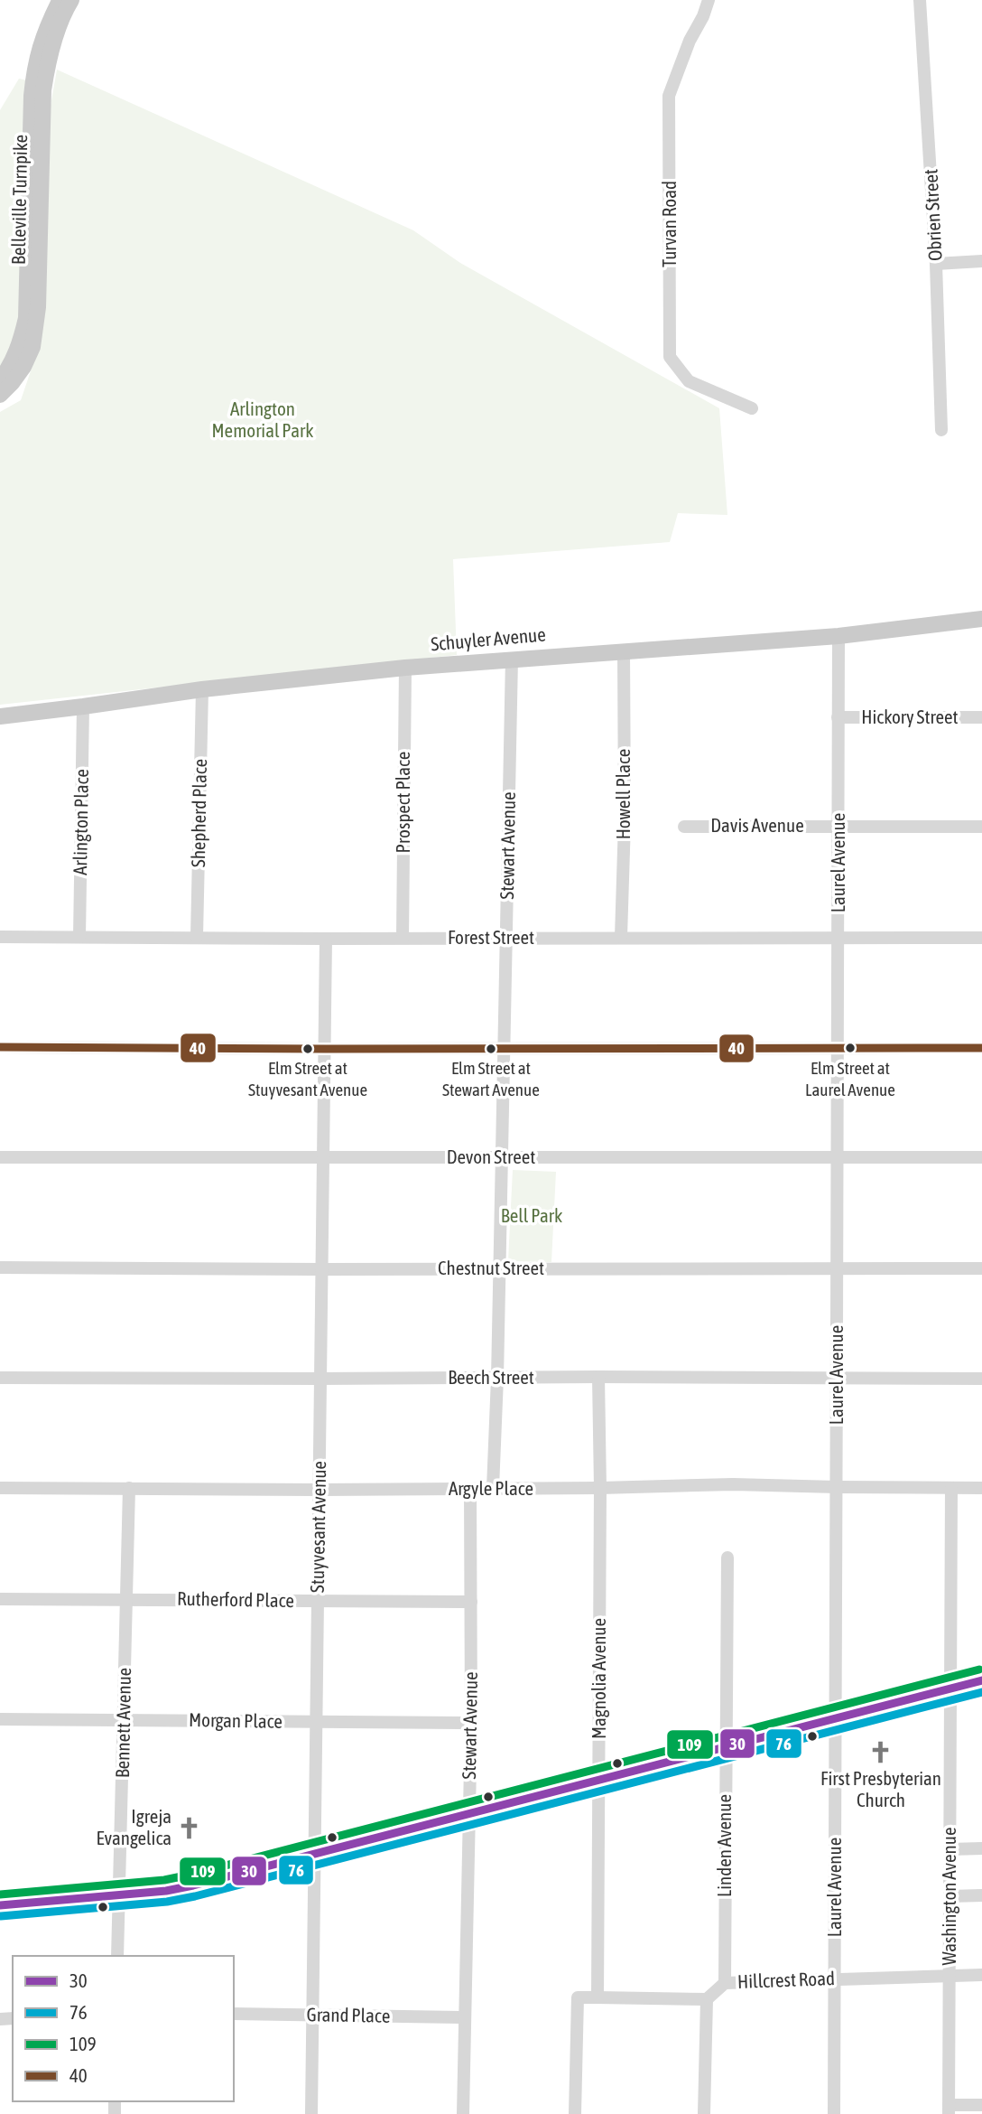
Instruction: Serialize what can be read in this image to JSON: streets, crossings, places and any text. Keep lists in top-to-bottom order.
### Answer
{
  "streets": {
    "main road": ["Belleville Turnpike", "Schuyler Avenue"],
    "street": [
      "Obrien Street",
      "Turvan Road",
      "Hickory Street",
      "Howell Place",
      "Prospect Place",
      "Shepherd Place",
      "Arlington Place",
      "Davis Avenue",
      "Stewart Avenue",
      "Laurel Avenue",
      "Forest Street",
      "Devon Street",
      "Chestnut Street",
      "Beech Street",
      "Argyle Place",
      "Stuyvesant Avenue",
      "Rutherford Place",
      "Magnolia Avenue",
      "Morgan Place",
      "Bennett Avenue",
      "Linden Avenue",
      "Washington Avenue",
      "Hillcrest Road",
      "Grand Place"
    ]
  },
  "crossings": [
    ["Schuyler Avenue", "Howell Place"],
    ["Schuyler Avenue", "Prospect Place"],
    ["Schuyler Avenue", "Shepherd Place"],
    ["Schuyler Avenue", "Arlington Place"],
    ["Schuyler Avenue", "Stewart Avenue"],
    ["Schuyler Avenue", "Laurel Avenue"],
    ["Hickory Street", "Laurel Avenue"],
    ["Howell Place", "Forest Street"],
    ["Prospect Place", "Forest Street"],
    ["Shepherd Place", "Forest Street"],
    ["Arlington Place", "Forest Street"],
    ["Davis Avenue", "Laurel Avenue"],
    ["Stewart Avenue", "Forest Street"],
    ["Stewart Avenue", "Devon Street"],
    ["Stewart Avenue", "Chestnut Street"],
    ["Stewart Avenue", "Beech Street"],
    ["Stewart Avenue", "Argyle Place"],
    ["Stewart Avenue", "Rutherford Place"],
    ["Stewart Avenue", "Morgan Place"],
    ["Stewart Avenue", "Grand Place"],
    ["Laurel Avenue", "Forest Street"],
    ["Laurel Avenue", "Devon Street"],
    ["Laurel Avenue", "Chestnut Street"],
    ["Laurel Avenue", "Beech Street"],
    ["Laurel Avenue", "Argyle Place"],
    ["Laurel Avenue", "Hillcrest Road"],
    ["Forest Street", "Stuyvesant Avenue"],
    ["Devon Street", "Stuyvesant Avenue"],
    ["Chestnut Street", "Stuyvesant Avenue"],
    ["Beech Street", "Stuyvesant Avenue"],
    ["Beech Street", "Magnolia Avenue"],
    ["Argyle Place", "Stuyvesant Avenue"],
    ["Argyle Place", "Magnolia Avenue"],
    ["Argyle Place", "Bennett Avenue"],
    ["Argyle Place", "Washington Avenue"],
    ["Stuyvesant Avenue", "Rutherford Place"],
    ["Stuyvesant Avenue", "Morgan Place"],
    ["Stuyvesant Avenue", "Grand Place"],
    ["Rutherford Place", "Bennett Avenue"],
    ["Morgan Place", "Bennett Avenue"],
    ["Linden Avenue", "Hillcrest Road"],
    ["Washington Avenue", "Hillcrest Road"]
  ],
  "parks": ["Arlington Memorial Park", "Bell Park"],
  "places": {
    "other": ["Elm Street at Laurel Avenue", "Elm Street at Stuyvesant Avenue", "Elm Street at Stewart Avenue"],
    "church": ["First Presbyterian Church", "Igreja Evangelica"]
  },
  "lines": [
    "transit line 40",
    "transit line 109",
    "transit line 30",
    "transit line 76"
  ],
  "legend": [
    "30",
    "76",
    "109",
    "40"
  ]
}
